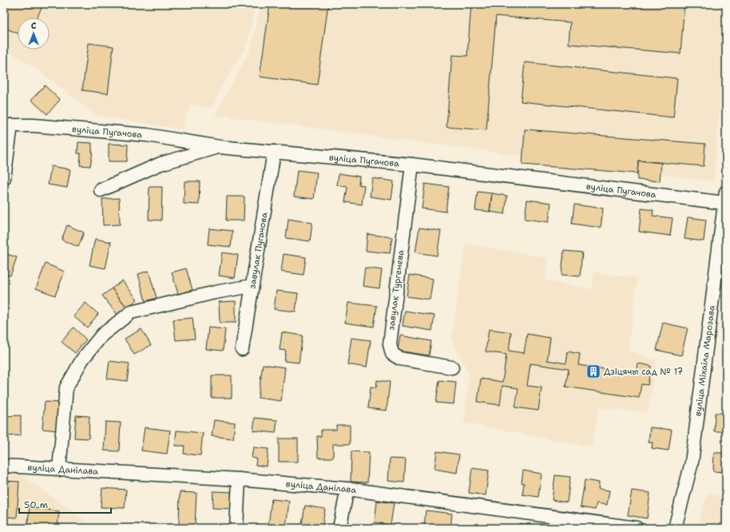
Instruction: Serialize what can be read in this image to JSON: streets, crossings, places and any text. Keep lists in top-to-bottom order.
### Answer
{
  "streets": {
    "street": [
      "вуліца Пугачова",
      "завулак Пугачова",
      "завулак Тургенева",
      "вуліца Міхаіла Марозава",
      "вуліца Данілава"
    ]
  },
  "crossings": [
    ["вуліца Пугачова", "завулак Пугачова"],
    ["вуліца Пугачова", "завулак Тургенева"],
    ["вуліца Пугачова", "вуліца Міхаіла Марозава"]
  ],
  "places": {
    "building": ["Дзіцячы сад № 17"]
  },
  "scale_bar": "50 m",
  "north": "top"
}
